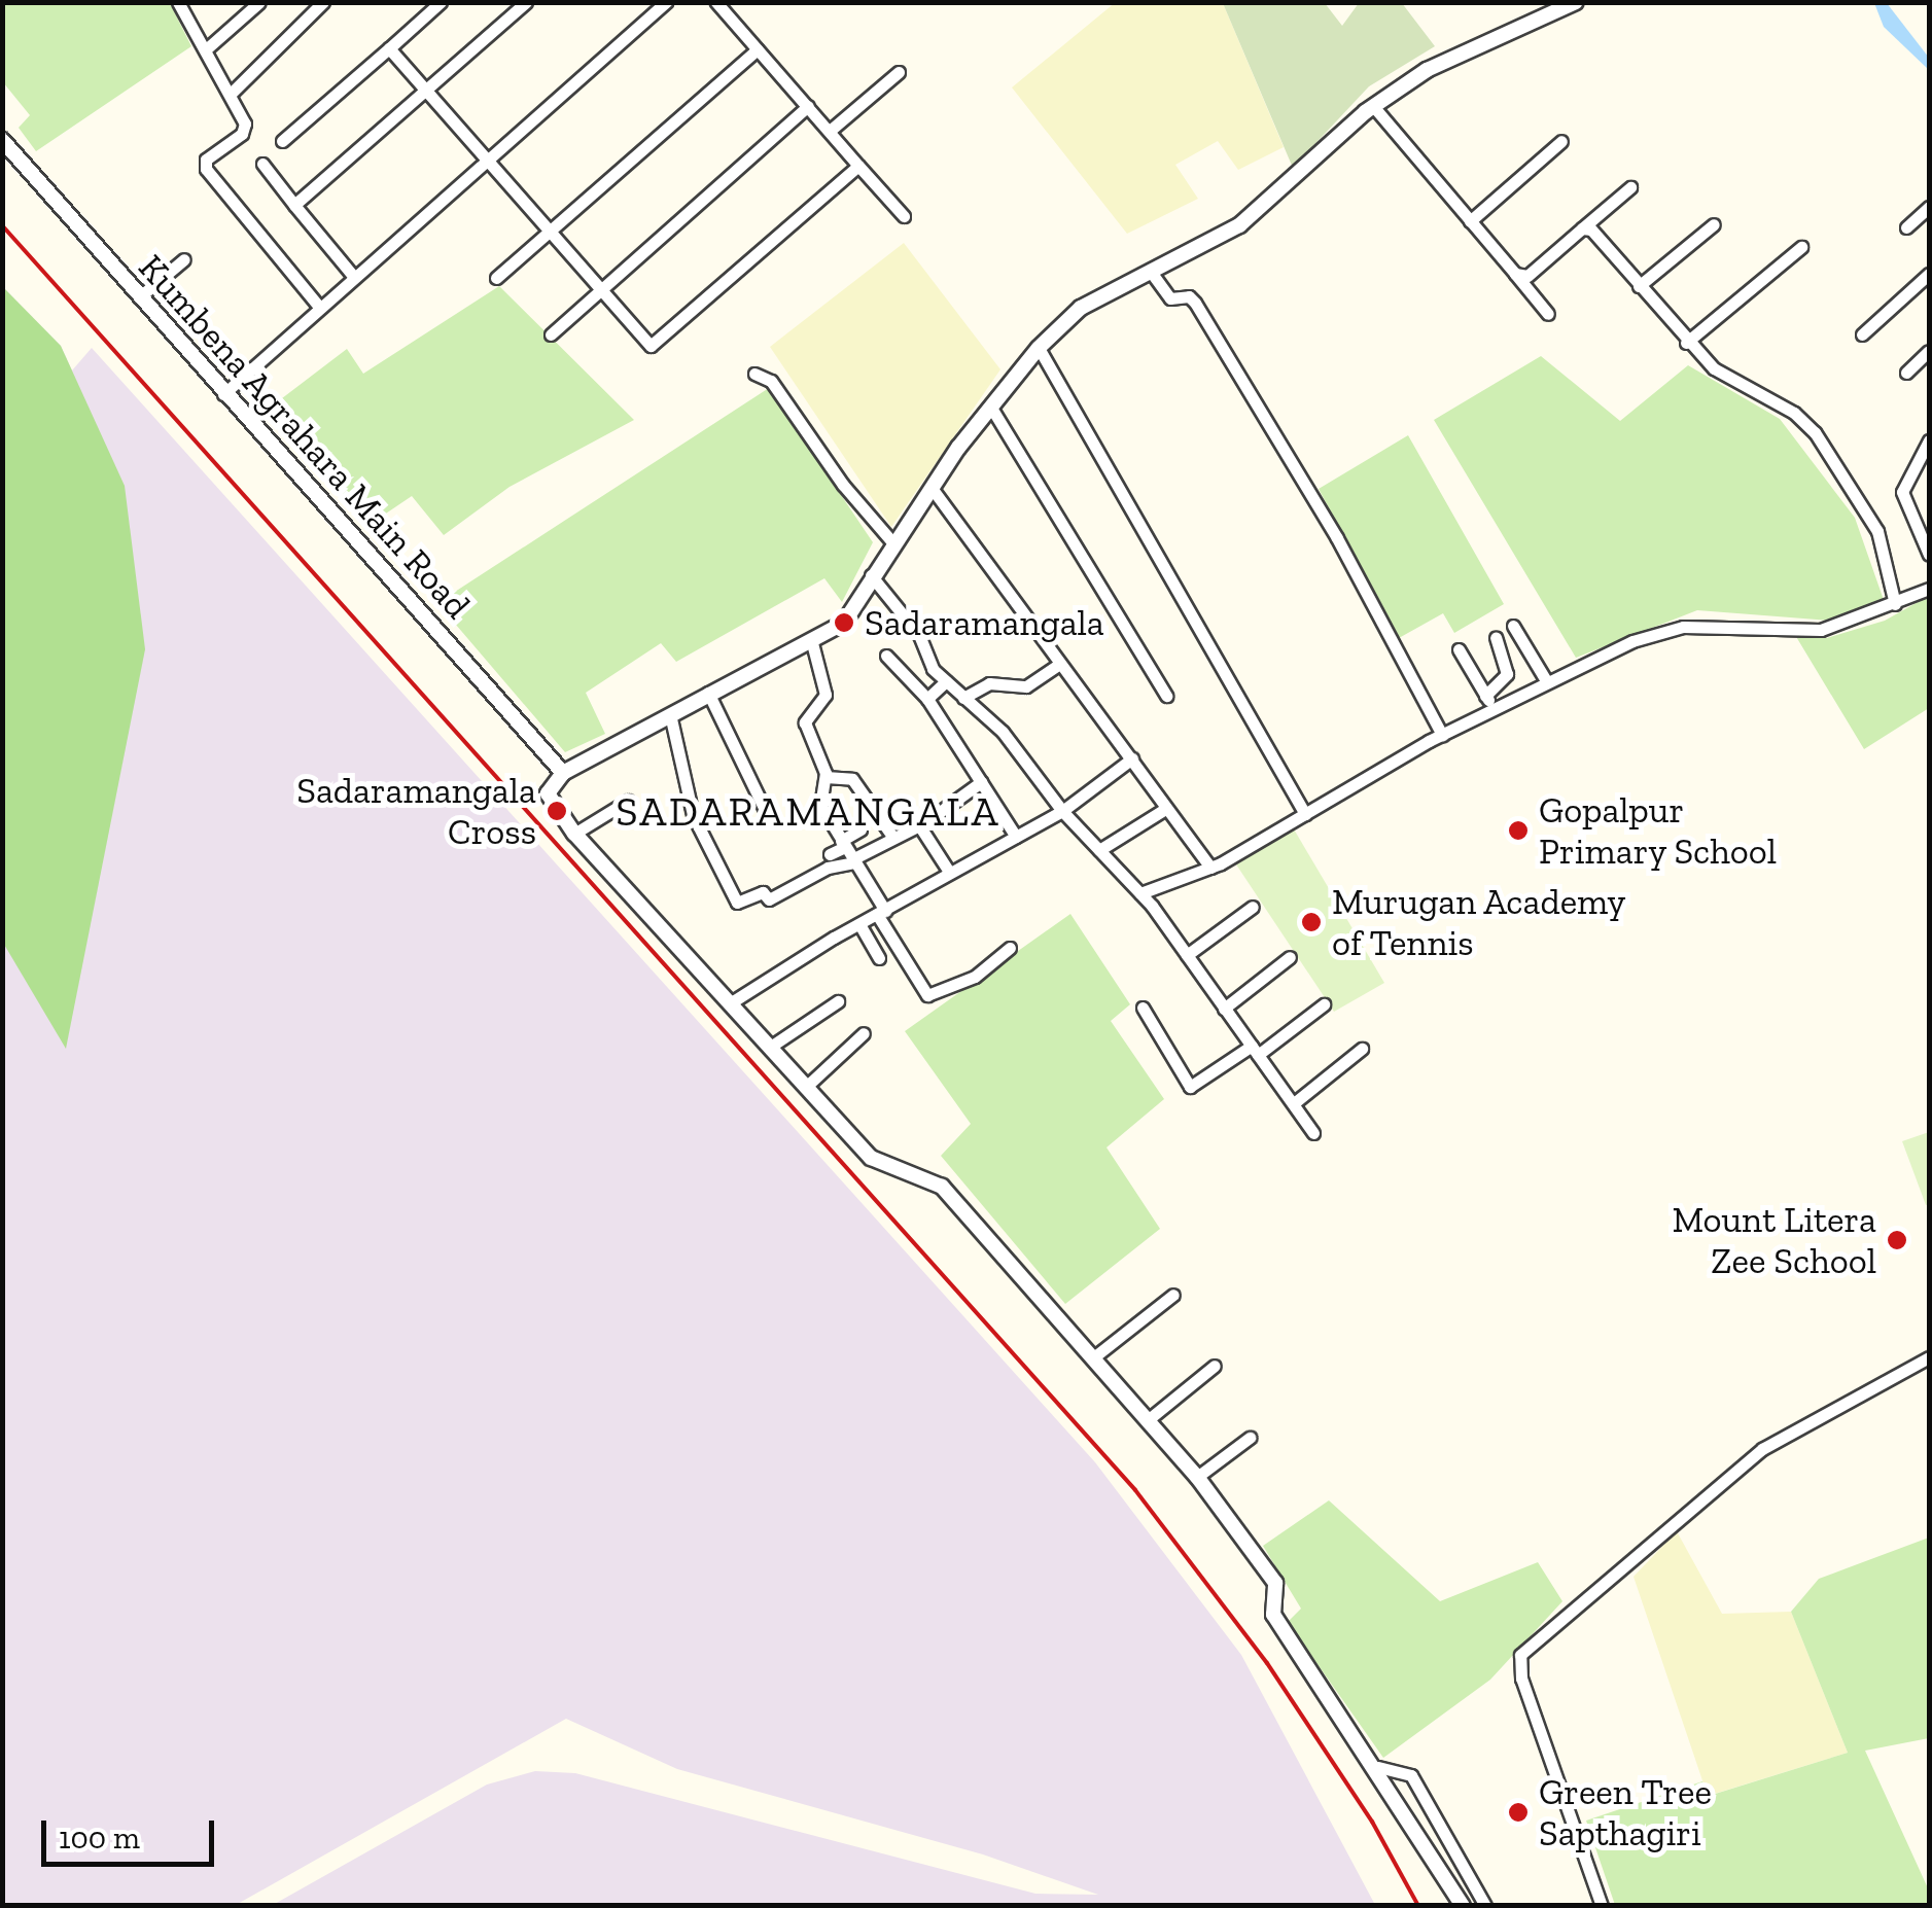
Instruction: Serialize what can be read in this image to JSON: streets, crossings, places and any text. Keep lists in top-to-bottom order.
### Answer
{
  "streets": {
    "street": ["Kumbena Agrahara Main Road"]
  },
  "districts": ["SADARAMANGALA"],
  "places": [
    "Sadaramangala",
    "Sadaramangala Cross",
    "Gopalpur Primary School",
    "Murugan Academy of Tennis",
    "Mount Litera Zee School",
    "Green Tree Sapthagiri"
  ],
  "scale_bar": "100 m"
}
